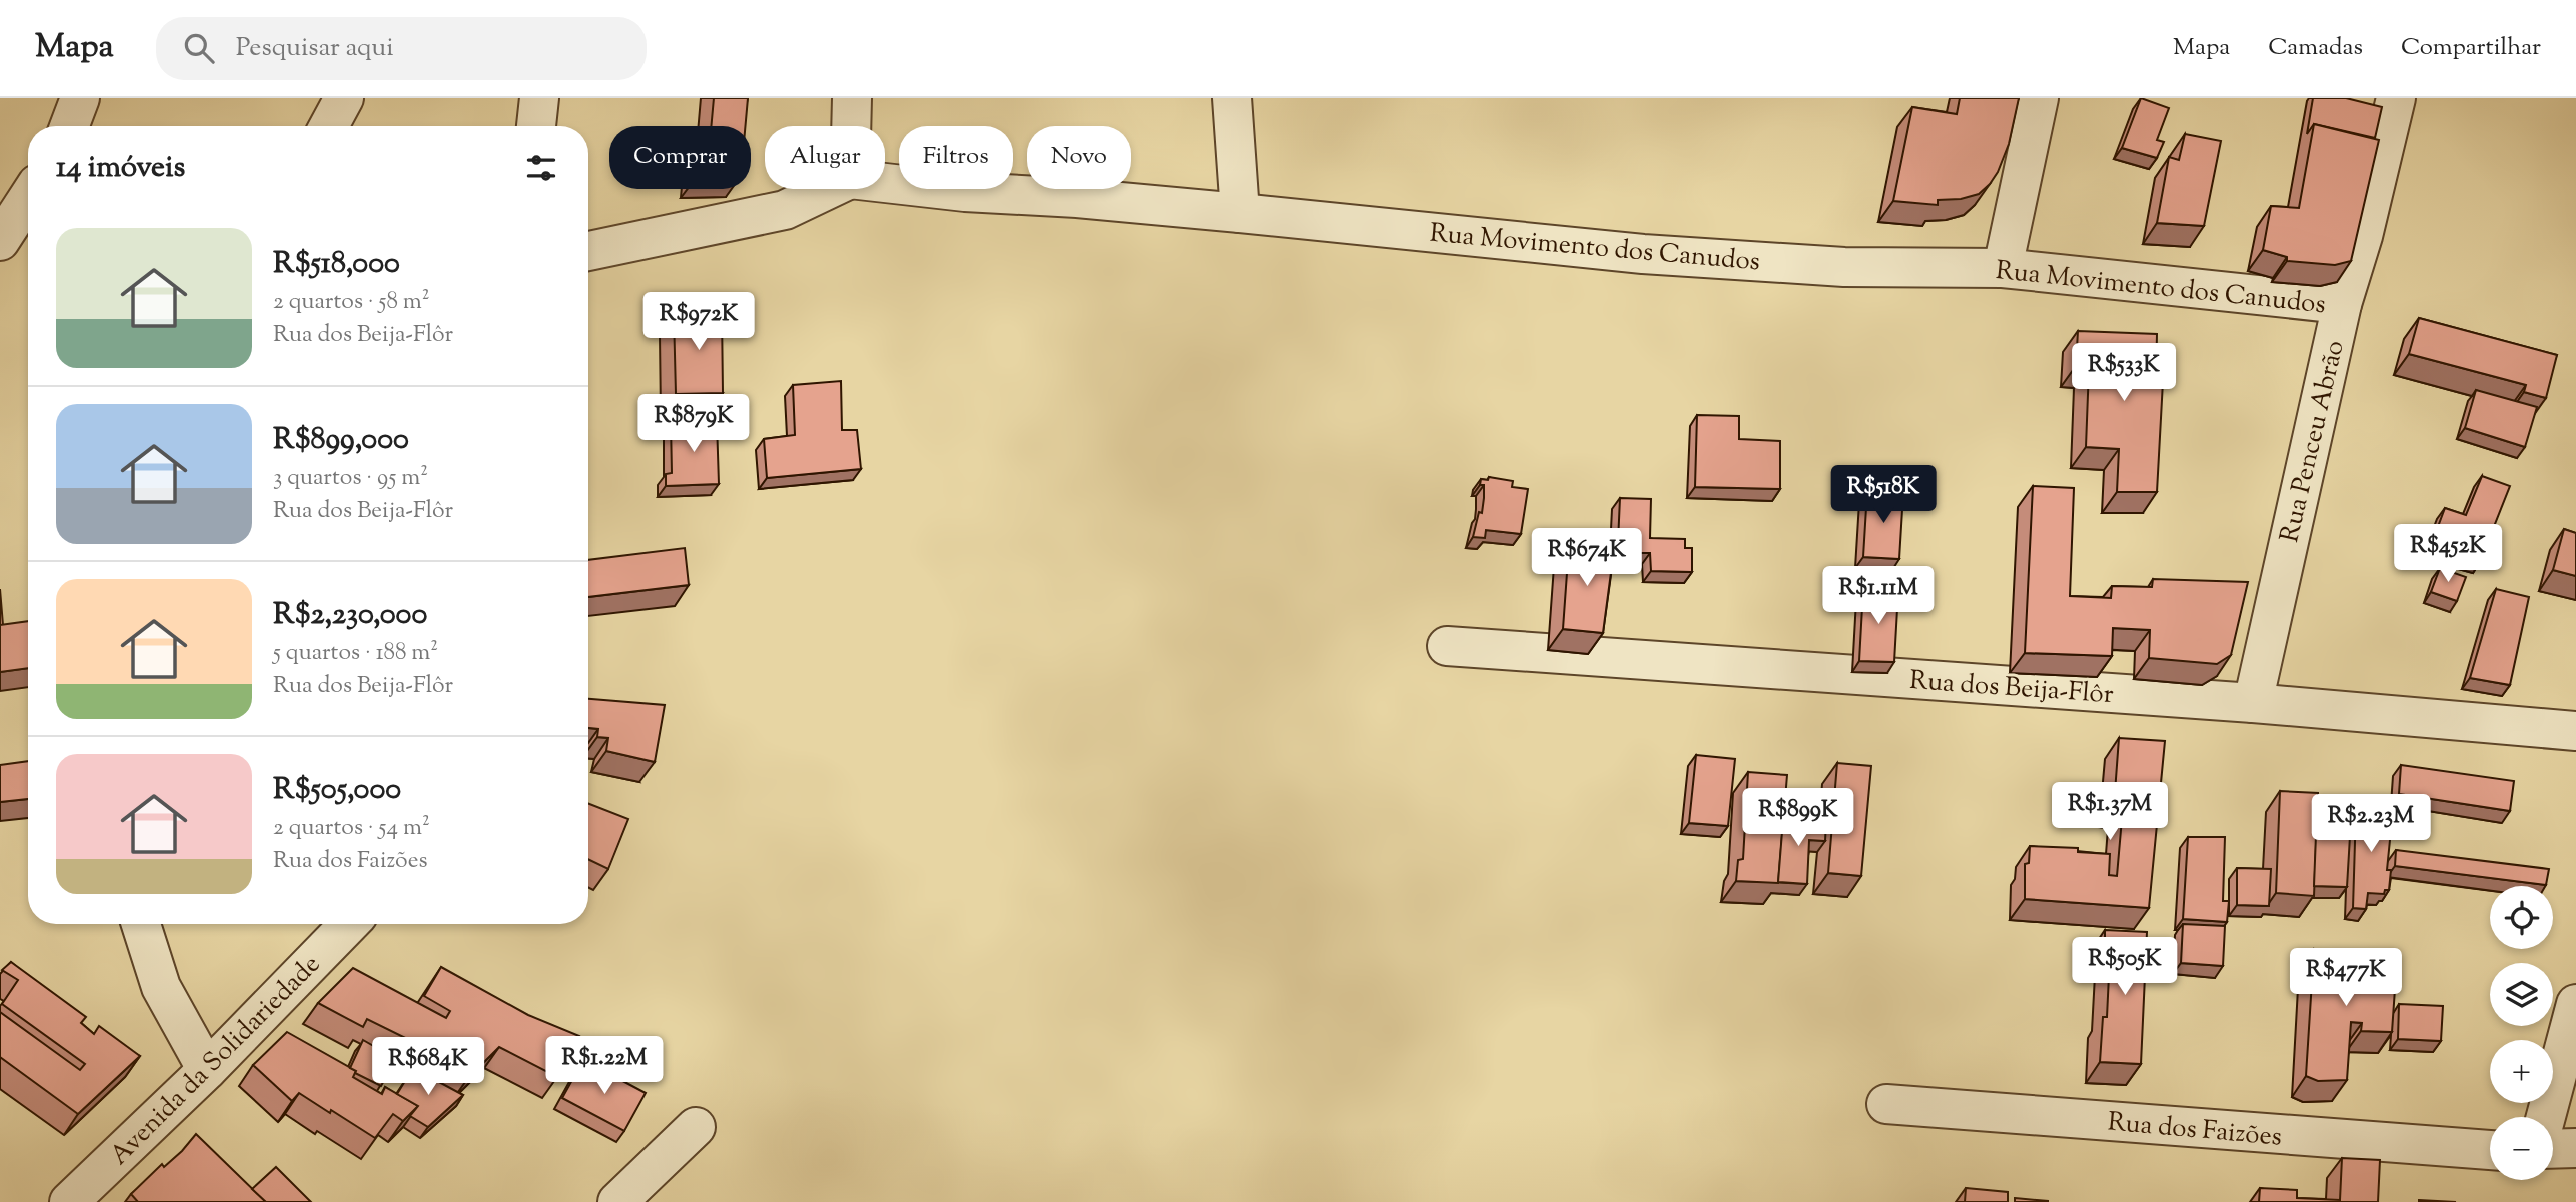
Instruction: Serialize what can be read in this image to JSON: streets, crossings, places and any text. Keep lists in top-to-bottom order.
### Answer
{
  "streets": {
    "street": [
      "Rua Movimento dos Canudos",
      "Rua Penceu Abrão",
      "Rua dos Beija-Flôr",
      "Avenida da Solidariedade",
      "Rua dos Faizões"
    ]
  },
  "crossings": [
    ["Rua Movimento dos Canudos", "Rua Penceu Abrão"],
    ["Rua Penceu Abrão", "Rua dos Beija-Flôr"]
  ],
  "page": {
    "header": "Mapa",
    "search": "Pesquisar aqui",
    "nav": ["Mapa", "Camadas", "Compartilhar"],
    "chip": [
      "Comprar",
      "Alugar",
      "Filtros",
      "Novo"
    ],
    "heading": "14 imóveis",
    "list": [
      {
        "name": "R$518,000",
        "note": "2 quartos · 58 m² · Rua dos Beija-Flôr"
      },
      {
        "name": "R$899,000",
        "note": "3 quartos · 95 m² · Rua dos Beija-Flôr"
      },
      {
        "name": "R$2,230,000",
        "note": "5 quartos · 188 m² · Rua dos Beija-Flôr"
      },
      {
        "name": "R$505,000",
        "note": "2 quartos · 54 m² · Rua dos Faizões"
      }
    ],
    "price": [
      "R$972K",
      "R$533K",
      "R$879K",
      "R$518K",
      "R$452K",
      "R$674K",
      "R$1.11M",
      "R$1.37M",
      "R$899K",
      "R$2.23M",
      "R$505K",
      "R$477K",
      "R$1.22M",
      "R$684K"
    ],
    "map_buttons": ["+", "−"]
  }
}
